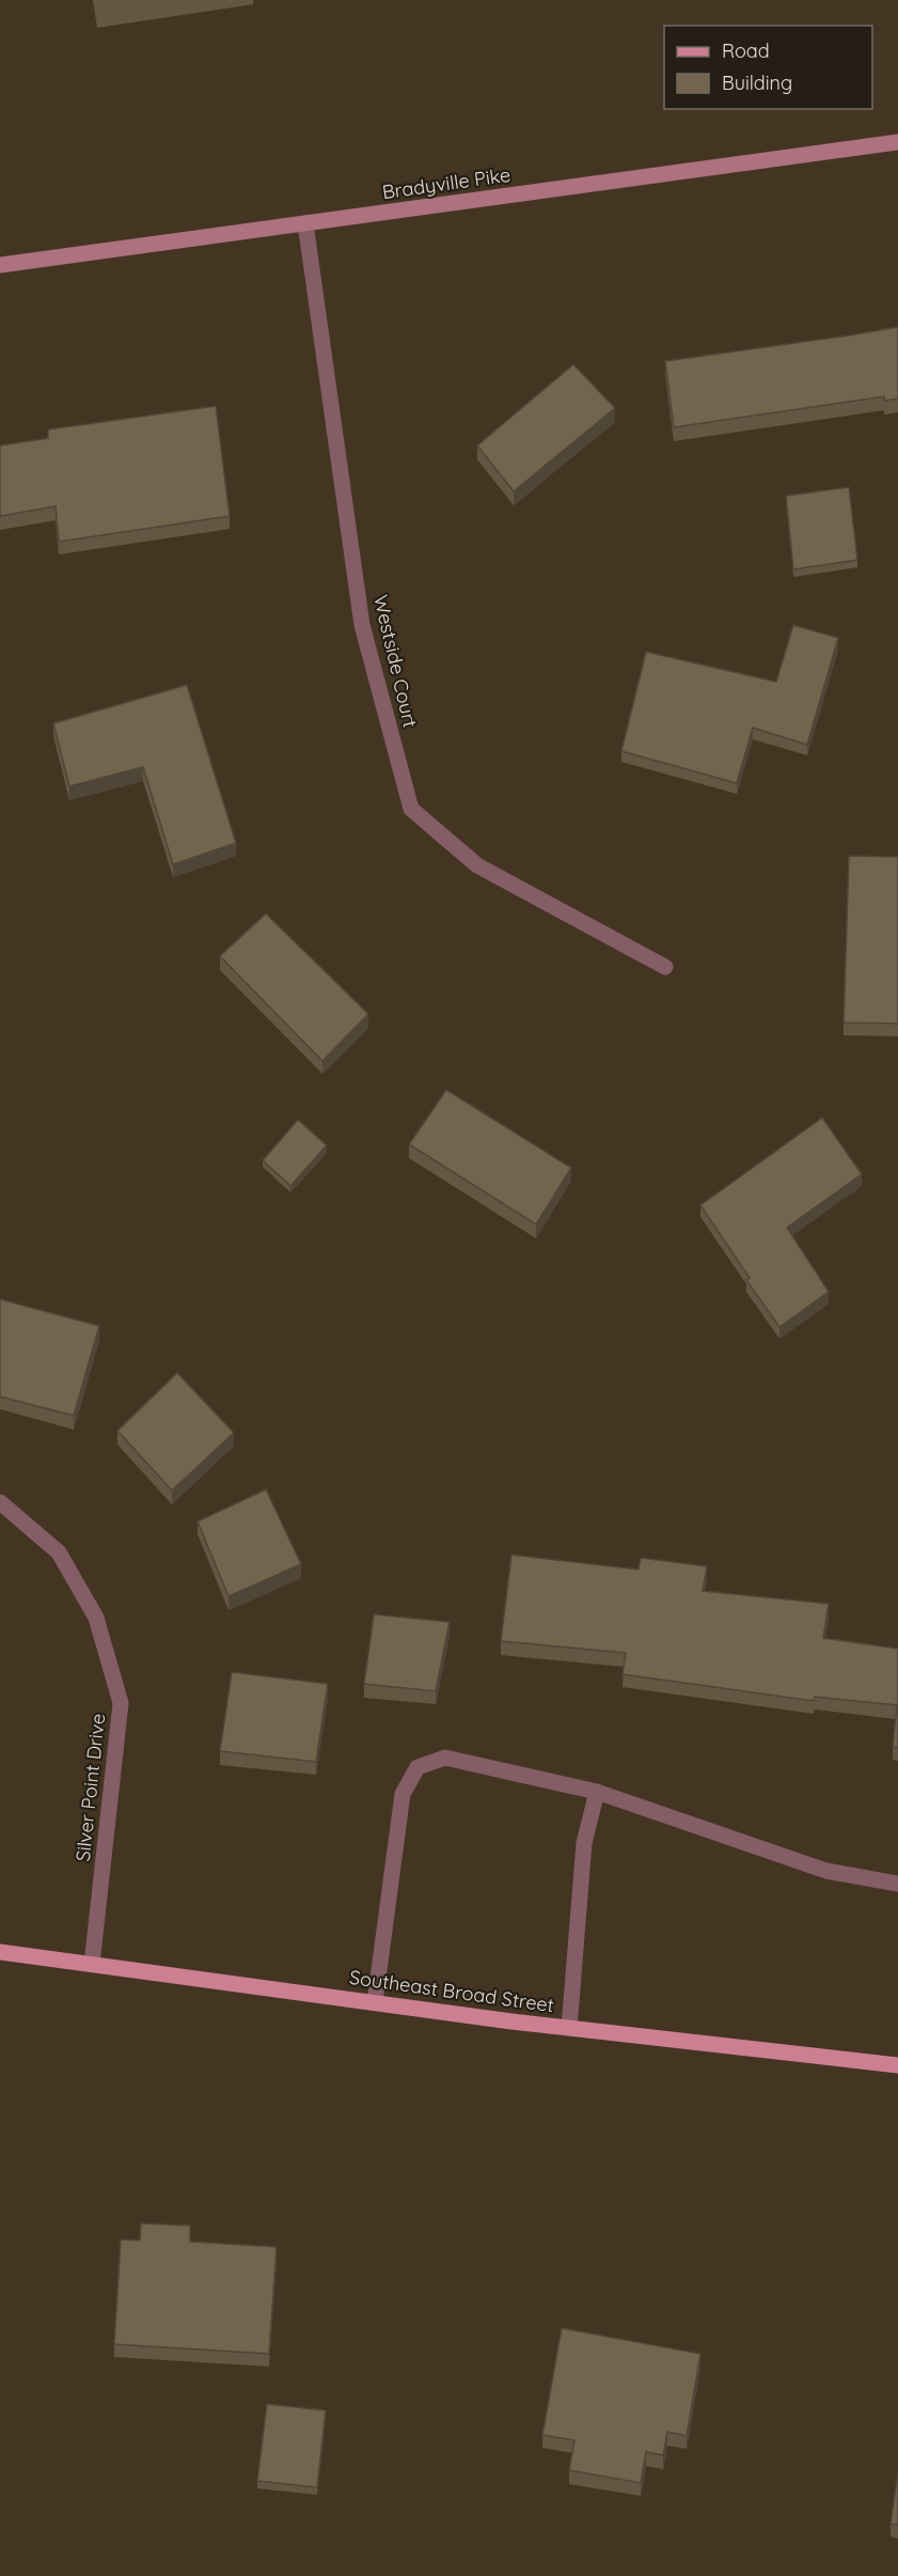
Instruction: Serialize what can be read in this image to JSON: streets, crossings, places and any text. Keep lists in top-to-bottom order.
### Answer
{
  "streets": {
    "main road": ["Bradyville Pike", "Southeast Broad Street"],
    "street": ["Westside Court", "Silver Point Drive"]
  },
  "crossings": [
    ["Bradyville Pike", "Westside Court"],
    ["Silver Point Drive", "Southeast Broad Street"]
  ],
  "legend": ["Road", "Building"]
}
